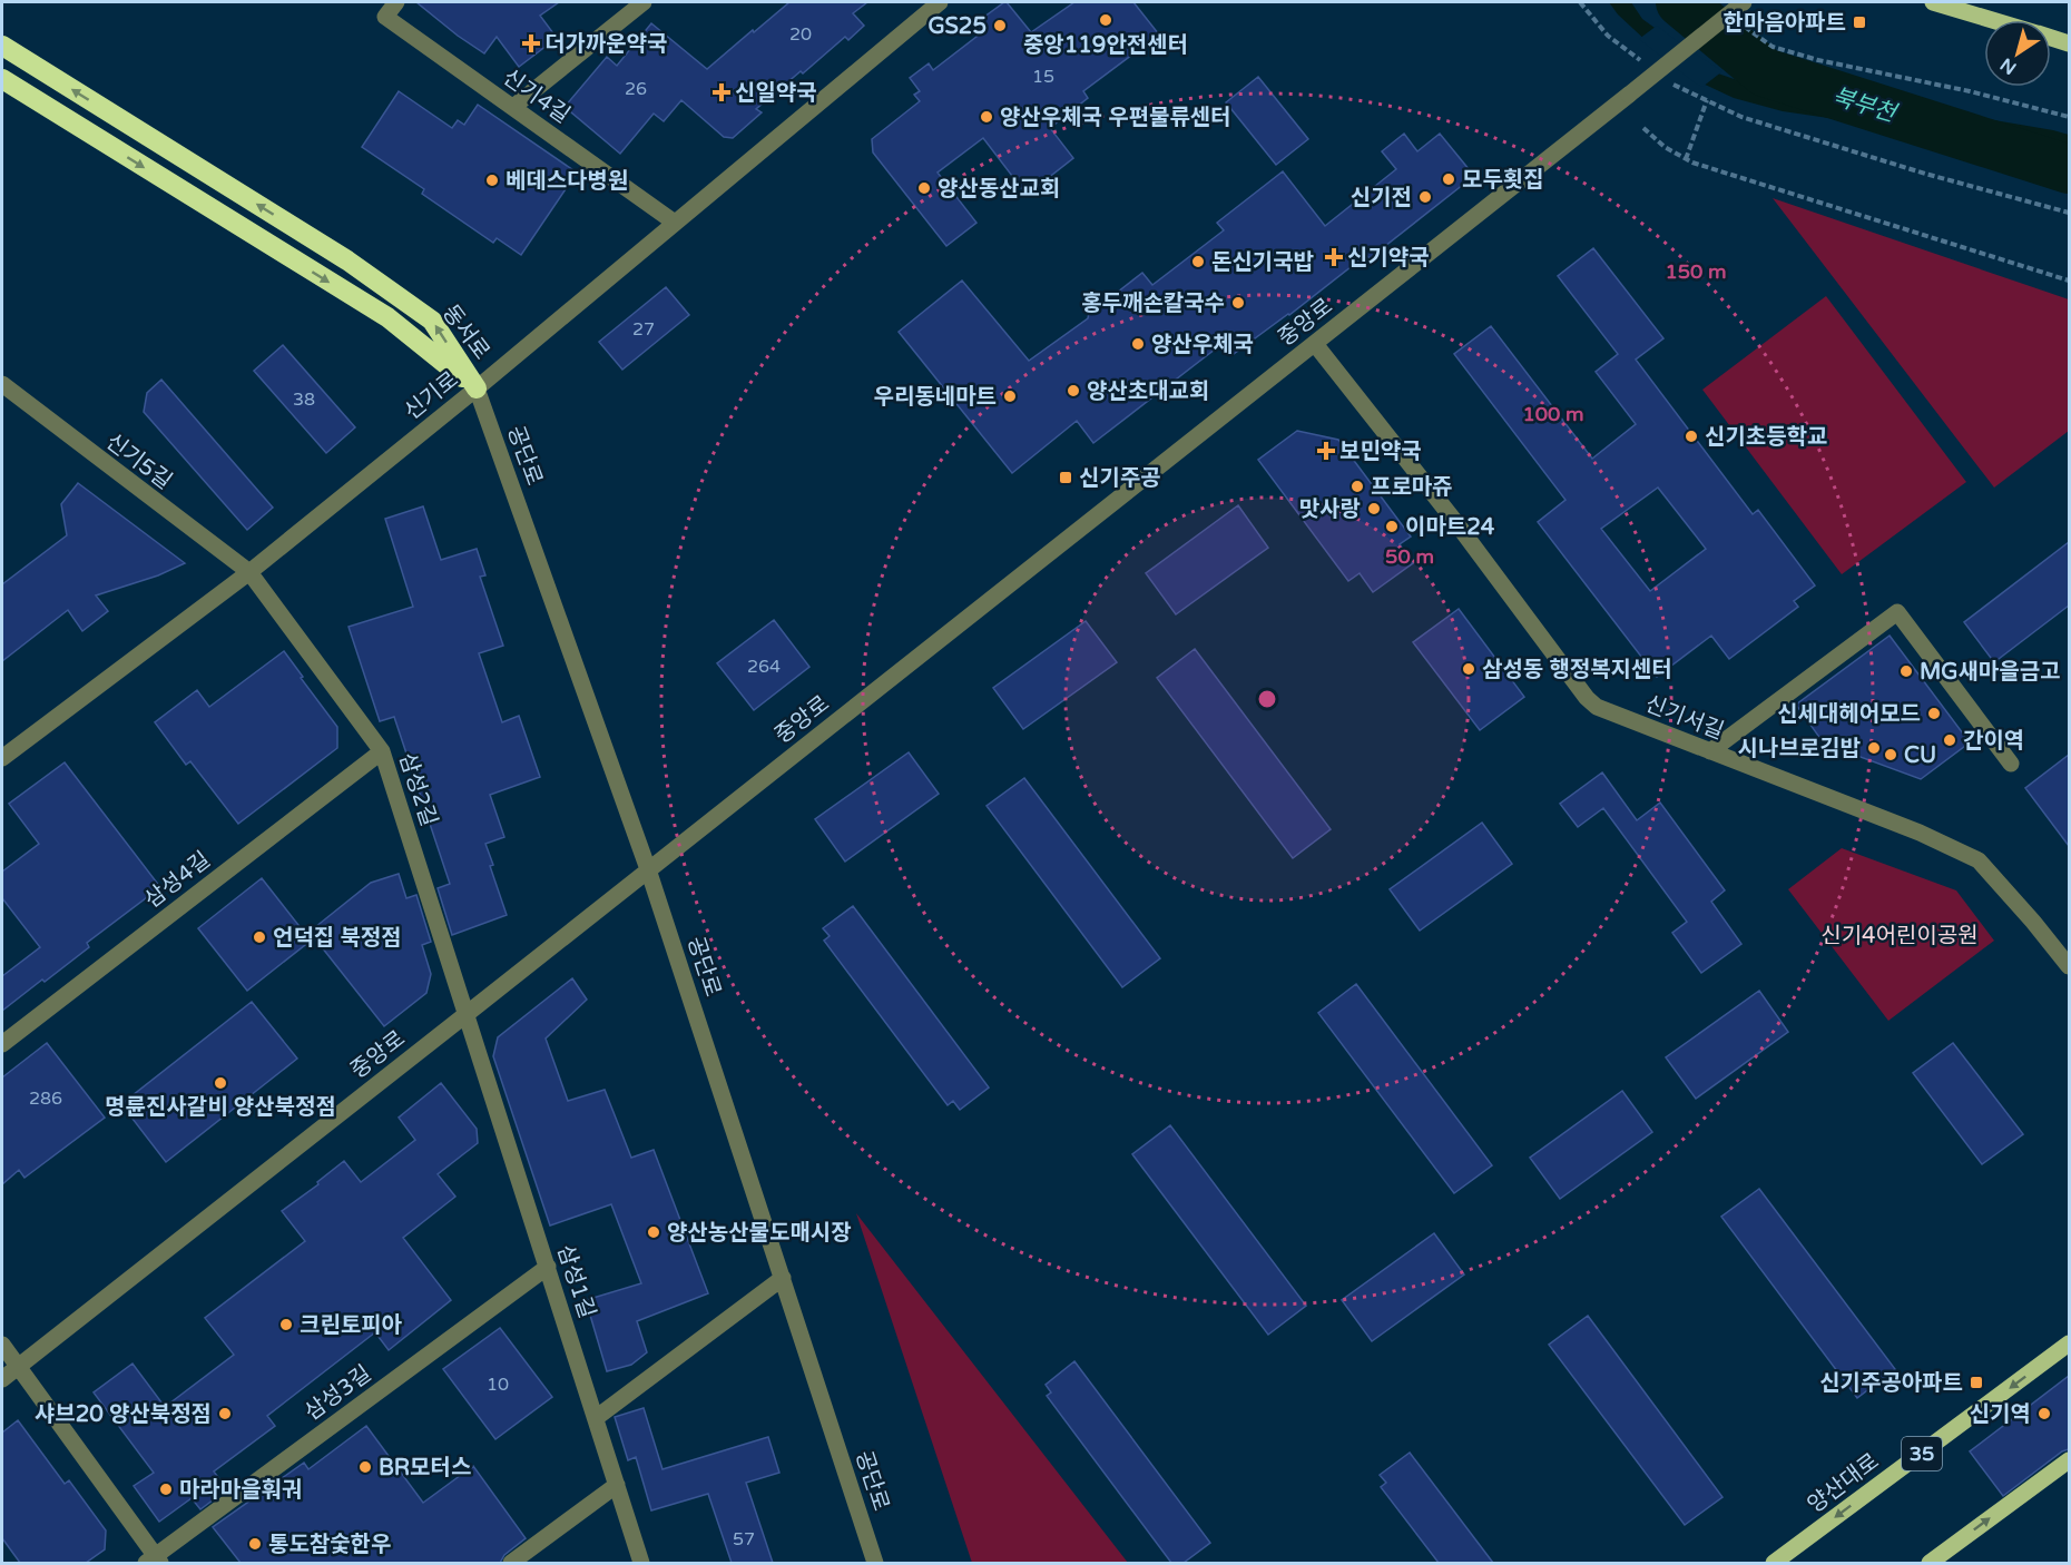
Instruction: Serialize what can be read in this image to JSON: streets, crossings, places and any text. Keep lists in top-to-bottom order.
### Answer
{
  "streets": {
    "highway": ["동서로"],
    "main road": ["35", "양산대로"],
    "street": [
      "신기4길",
      "중앙로",
      "신기로",
      "공단로",
      "신기5길",
      "신기서길",
      "삼성2길",
      "삼성4길",
      "삼성1길",
      "삼성3길"
    ]
  },
  "crossings": [
    ["신기4길", "신기로"],
    ["중앙로", "공단로"],
    ["중앙로", "신기서길"],
    ["중앙로", "삼성2길"],
    ["중앙로", "삼성1길"],
    ["중앙로", "삼성3길"],
    ["동서로", "신기로"],
    ["동서로", "공단로"],
    ["신기로", "공단로"],
    ["신기로", "신기5길"],
    ["신기로", "삼성2길"],
    ["신기5길", "삼성2길"],
    ["삼성2길", "삼성4길"],
    ["삼성2길", "삼성1길"],
    ["삼성1길", "삼성3길"]
  ],
  "water": ["북부천"],
  "parks": ["신기4어린이공원"],
  "places": {
    "other": [
      "중앙119안전센터",
      "GS25",
      "양산우체국 우편물류센터",
      "모두횟집",
      "베데스다병원",
      "양산동산교회",
      "신기전",
      "돈신기국밥",
      "홍두깨손칼국수",
      "양산우체국",
      "양산초대교회",
      "우리동네마트",
      "신기초등학교",
      "프로마쥬",
      "맛사랑",
      "이마트24",
      "삼성동 행정복지센터",
      "MG새마을금고",
      "신세대헤어모드",
      "간이역",
      "시나브로김밥",
      "CU",
      "언덕집 북정점",
      "명륜진사갈비 양산북정점",
      "양산농산물도매시장",
      "크린토피아",
      "샤브20 양산북정점",
      "신기역",
      "BR모터스",
      "마라마을훠궈",
      "통도참숯한우"
    ],
    "transit": ["한마음아파트", "신기주공", "신기주공아파트"],
    "health": [
      "더가까운약국",
      "신일약국",
      "신기약국",
      "보민약국"
    ]
  },
  "house_numbers": [
    "20",
    "15",
    "26",
    "27",
    "38",
    "264",
    "286",
    "10",
    "57"
  ],
  "north": "bottom left",
  "rings": ["150 m", "100 m", "50 m"]
}
